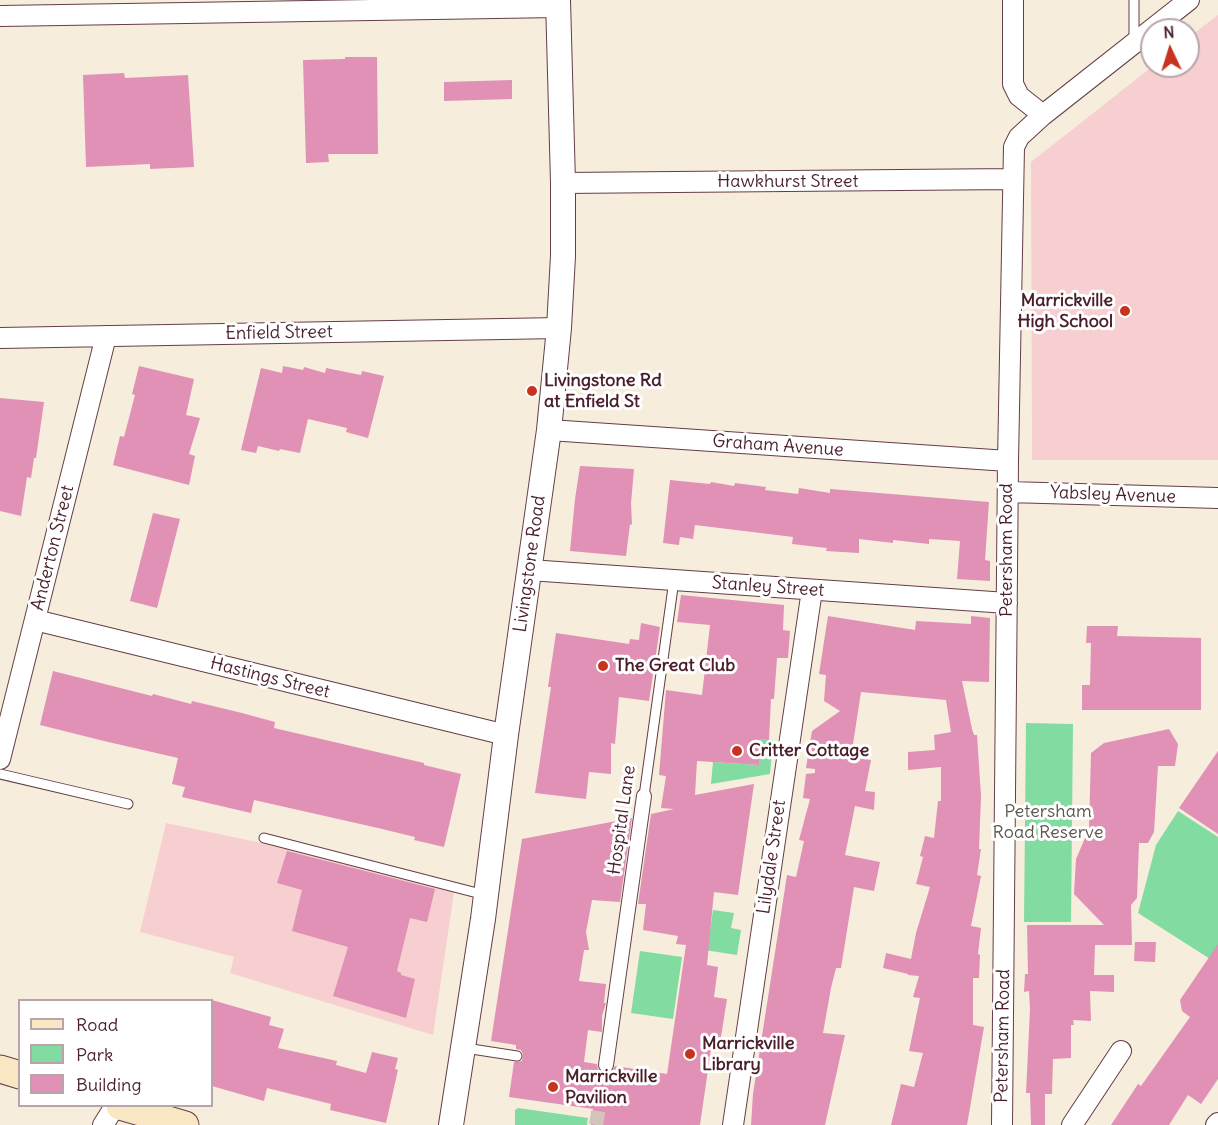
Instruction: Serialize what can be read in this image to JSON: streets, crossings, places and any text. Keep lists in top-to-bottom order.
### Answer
{
  "streets": {
    "street": [
      "Hawkhurst Street",
      "Enfield Street",
      "Graham Avenue",
      "Yabsley Avenue",
      "Anderton Street",
      "Petersham Road",
      "Livingstone Road",
      "Stanley Street",
      "Hastings Street",
      "Hospital Lane",
      "Lilydale Street"
    ]
  },
  "crossings": [
    ["Hawkhurst Street", "Petersham Road"],
    ["Hawkhurst Street", "Livingstone Road"],
    ["Enfield Street", "Anderton Street"],
    ["Enfield Street", "Livingstone Road"],
    ["Graham Avenue", "Petersham Road"],
    ["Graham Avenue", "Livingstone Road"],
    ["Yabsley Avenue", "Petersham Road"],
    ["Anderton Street", "Hastings Street"],
    ["Petersham Road", "Stanley Street"],
    ["Livingstone Road", "Stanley Street"],
    ["Livingstone Road", "Hastings Street"],
    ["Stanley Street", "Hospital Lane"],
    ["Stanley Street", "Lilydale Street"]
  ],
  "parks": ["Petersham Road Reserve"],
  "places": [
    "Marrickville High School",
    "Livingstone Rd at Enfield St",
    "The Great Club",
    "Critter Cottage",
    "Marrickville Library",
    "Marrickville Pavilion"
  ],
  "legend": ["Road", "Park", "Building"],
  "north": "top"
}
